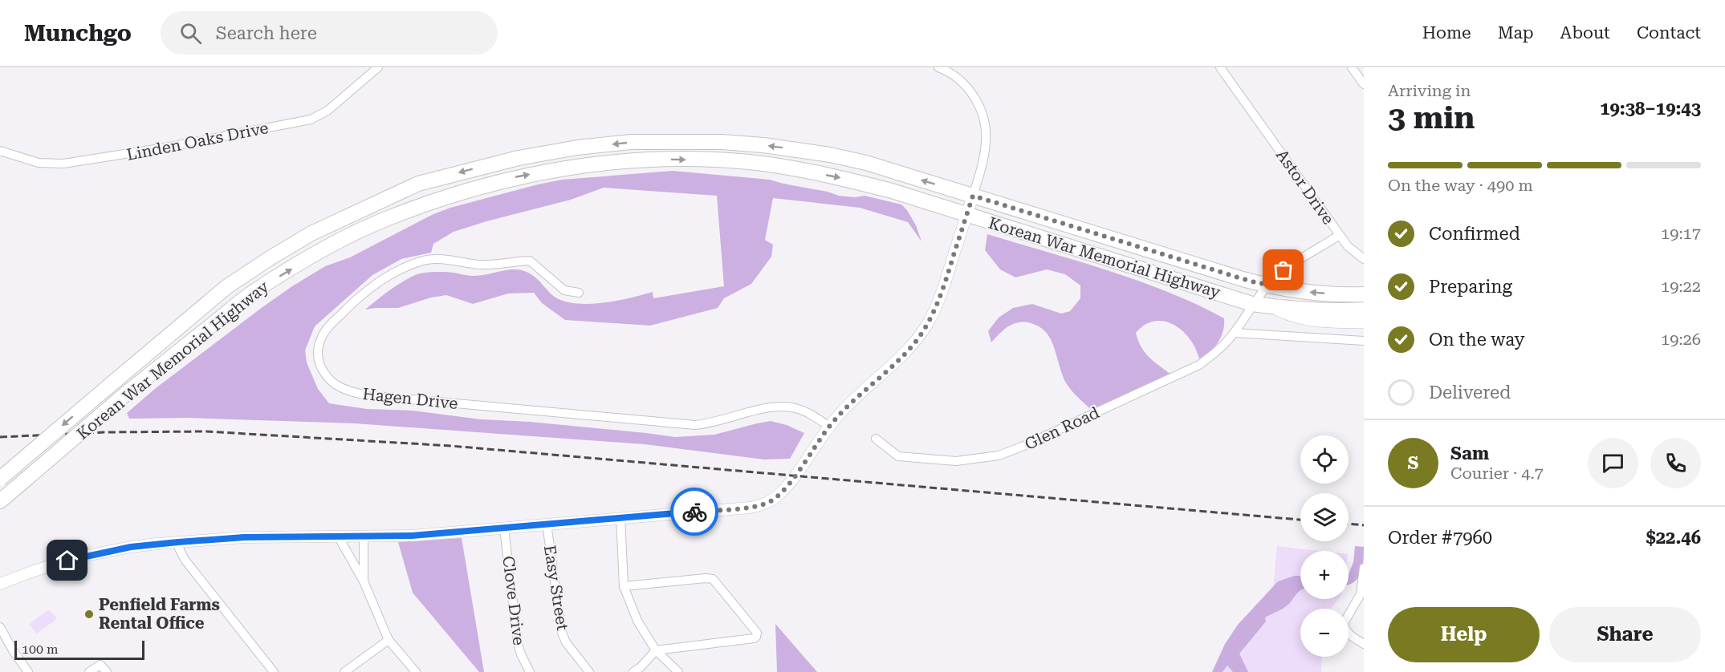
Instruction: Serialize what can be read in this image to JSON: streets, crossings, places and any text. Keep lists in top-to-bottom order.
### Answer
{
  "streets": {
    "main road": ["Korean War Memorial Highway"],
    "street": [
      "Linden Oaks Drive",
      "Astor Drive",
      "Hagen Drive",
      "Glen Road",
      "Easy Street",
      "Clove Drive"
    ]
  },
  "crossings": [
    ["Astor Drive", "Korean War Memorial Highway"],
    ["Astor Drive", "Glen Road"],
    ["Korean War Memorial Highway", "Glen Road"]
  ],
  "places": ["Penfield Farms Rental Office"],
  "scale_bar": "100 m",
  "page": {
    "header": "Munchgo",
    "search": "Search here",
    "nav": [
      "Home",
      "Map",
      "About",
      "Contact"
    ],
    "heading": ["3 min", "Arriving in", "19:38–19:43"],
    "panel": [
      "Sam",
      "Courier · 4.7",
      "Order #7960",
      "$22.46"
    ],
    "bar": "On the way · 490 m",
    "list": [
      ["Confirmed", "19:17"],
      ["Preparing", "19:22"],
      ["On the way", "19:26"],
      "Delivered"
    ],
    "map_buttons": ["+", "−"],
    "round": "S",
    "buttons": ["Help", "Share"],
    "scale": "100 m"
  }
}
